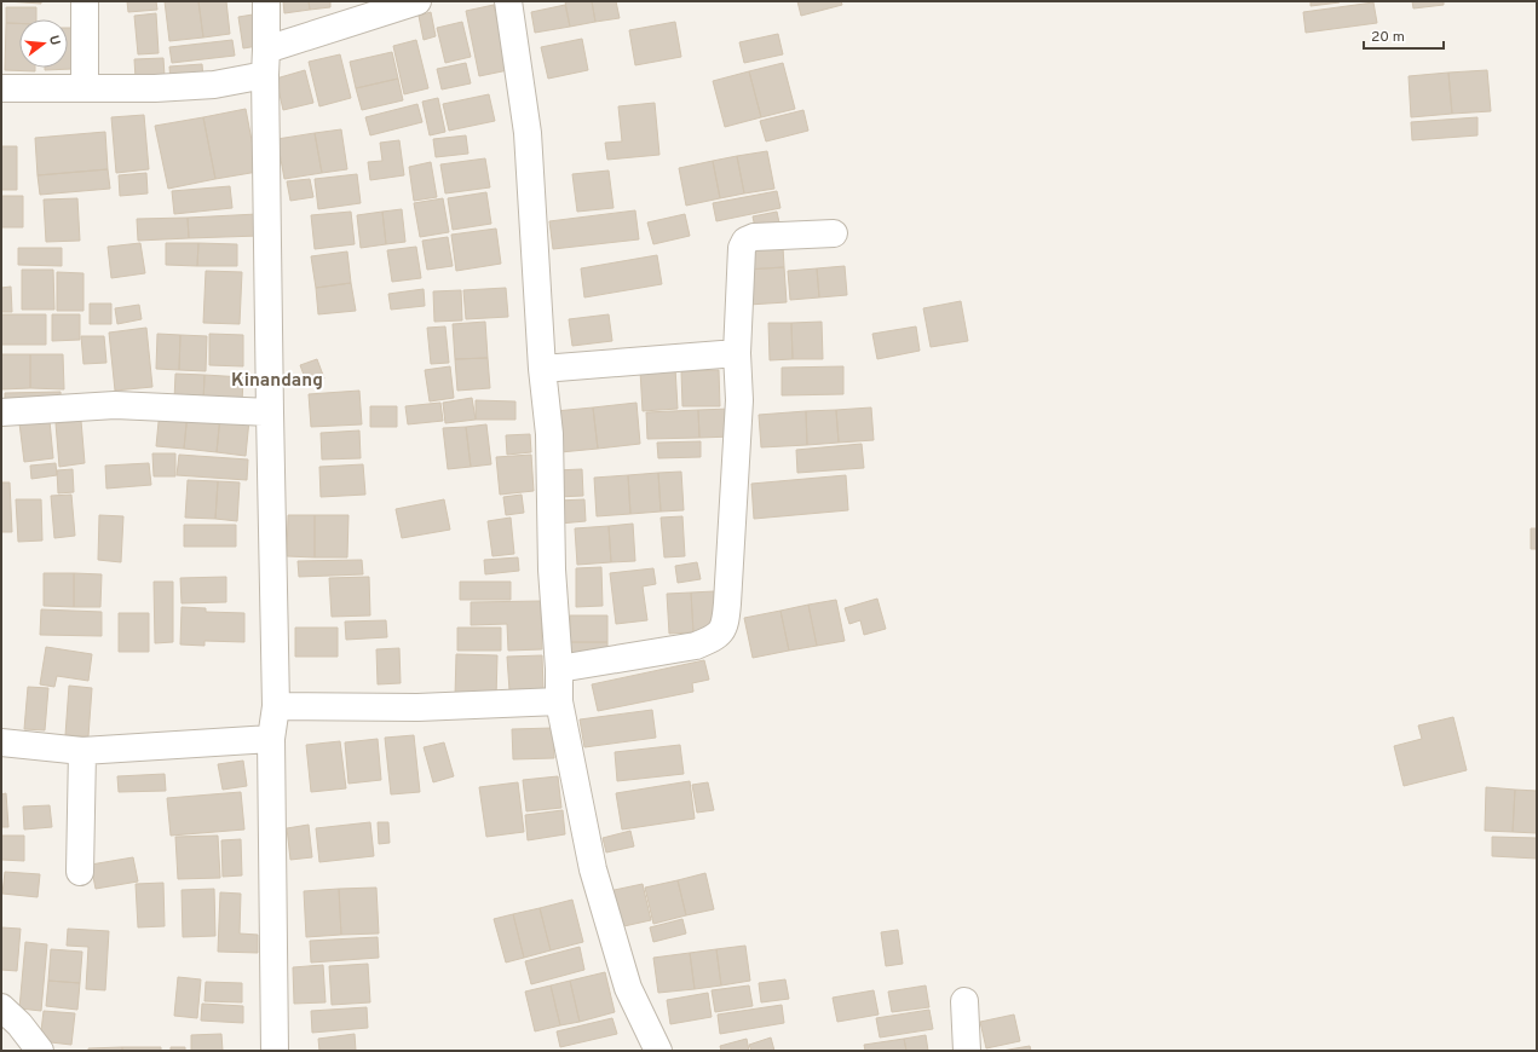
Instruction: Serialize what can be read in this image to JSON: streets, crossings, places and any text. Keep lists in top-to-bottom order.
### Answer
{
  "districts": ["Kinandang"],
  "scale_bar": "20 m",
  "north": "right"
}
